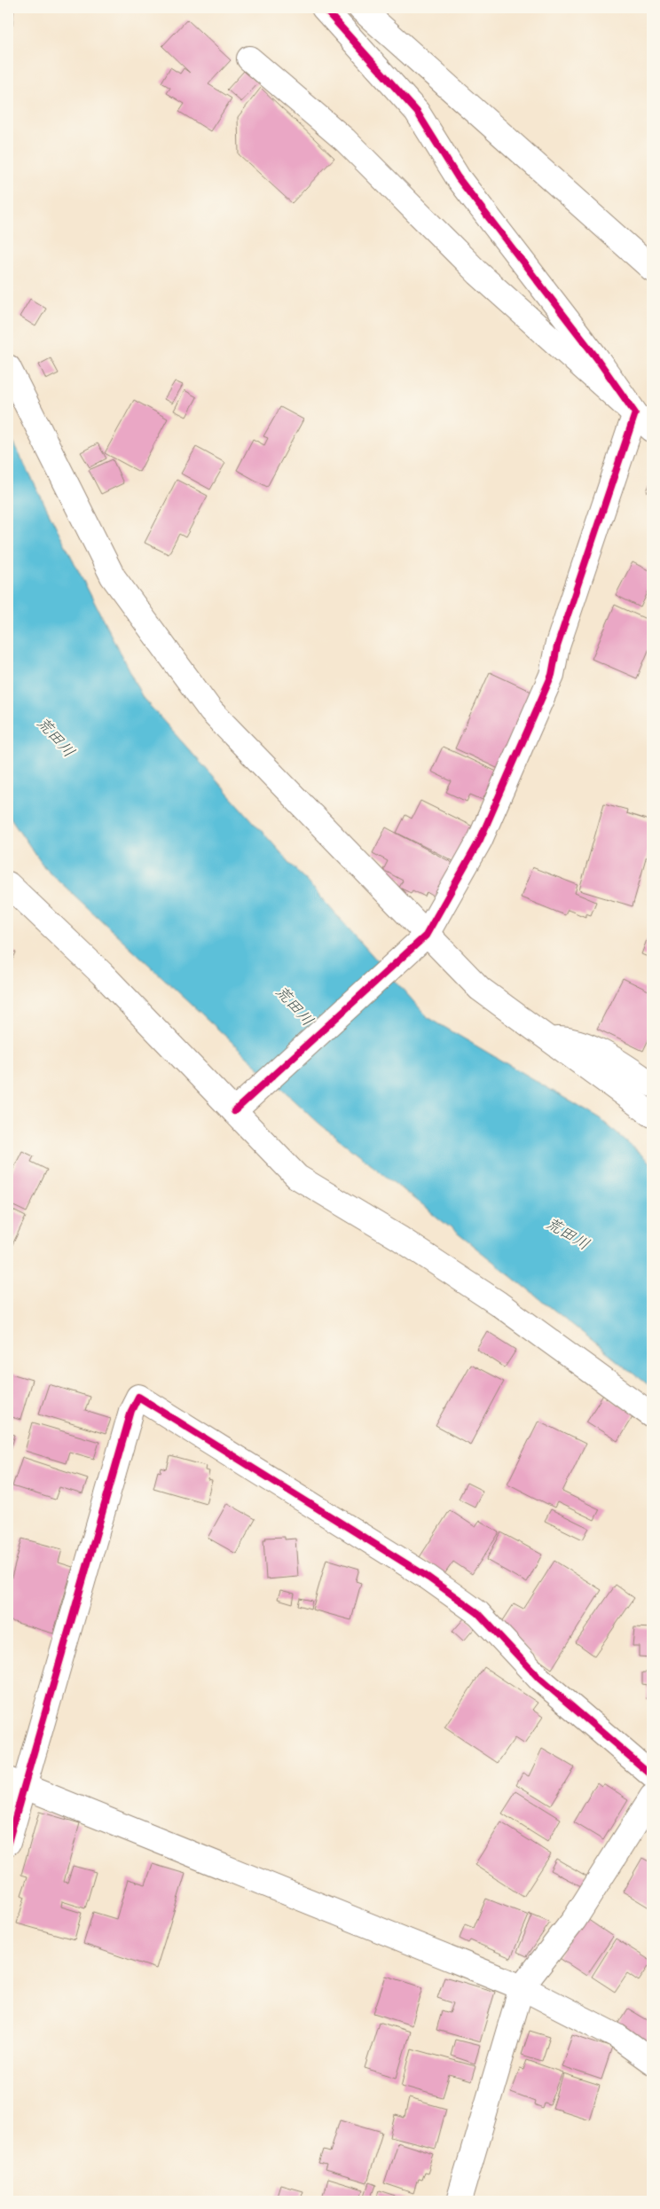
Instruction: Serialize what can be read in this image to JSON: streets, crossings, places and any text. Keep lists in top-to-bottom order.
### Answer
{
  "water": ["荒田川"]
}
